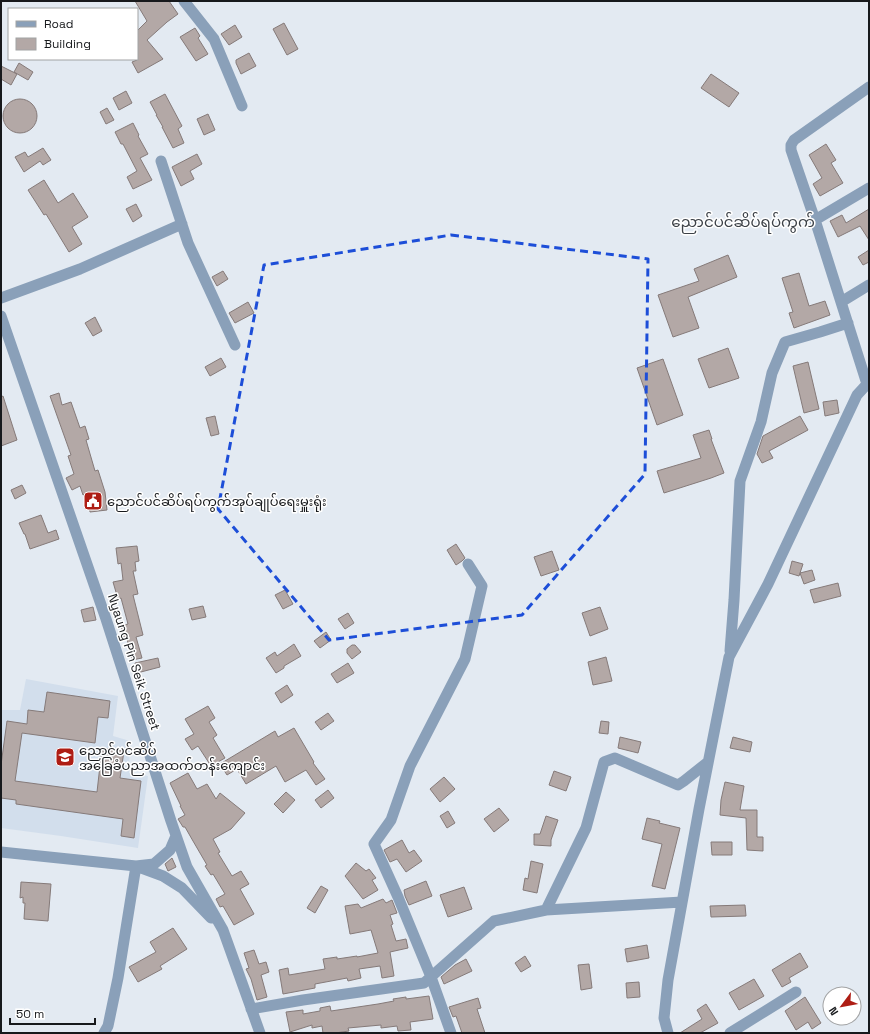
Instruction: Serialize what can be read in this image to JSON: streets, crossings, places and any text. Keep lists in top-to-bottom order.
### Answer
{
  "streets": {
    "street": ["Nyaung Pin Seik Street"]
  },
  "districts": ["ညောင်ပင်ဆိပ်ရပ်ကွက်"],
  "places": {
    "public building": ["ညောင်ပင်ဆိပ်ရပ်ကွက်အုပ်ချုပ်ရေးမှူးရုံး"],
    "school or university": ["ညောင်ပင်ဆိပ် အခြေခံပညာအထက်တန်းကျောင်း"]
  },
  "legend": ["Road", "Building"],
  "scale_bar": "50 m",
  "north": "bottom left"
}
